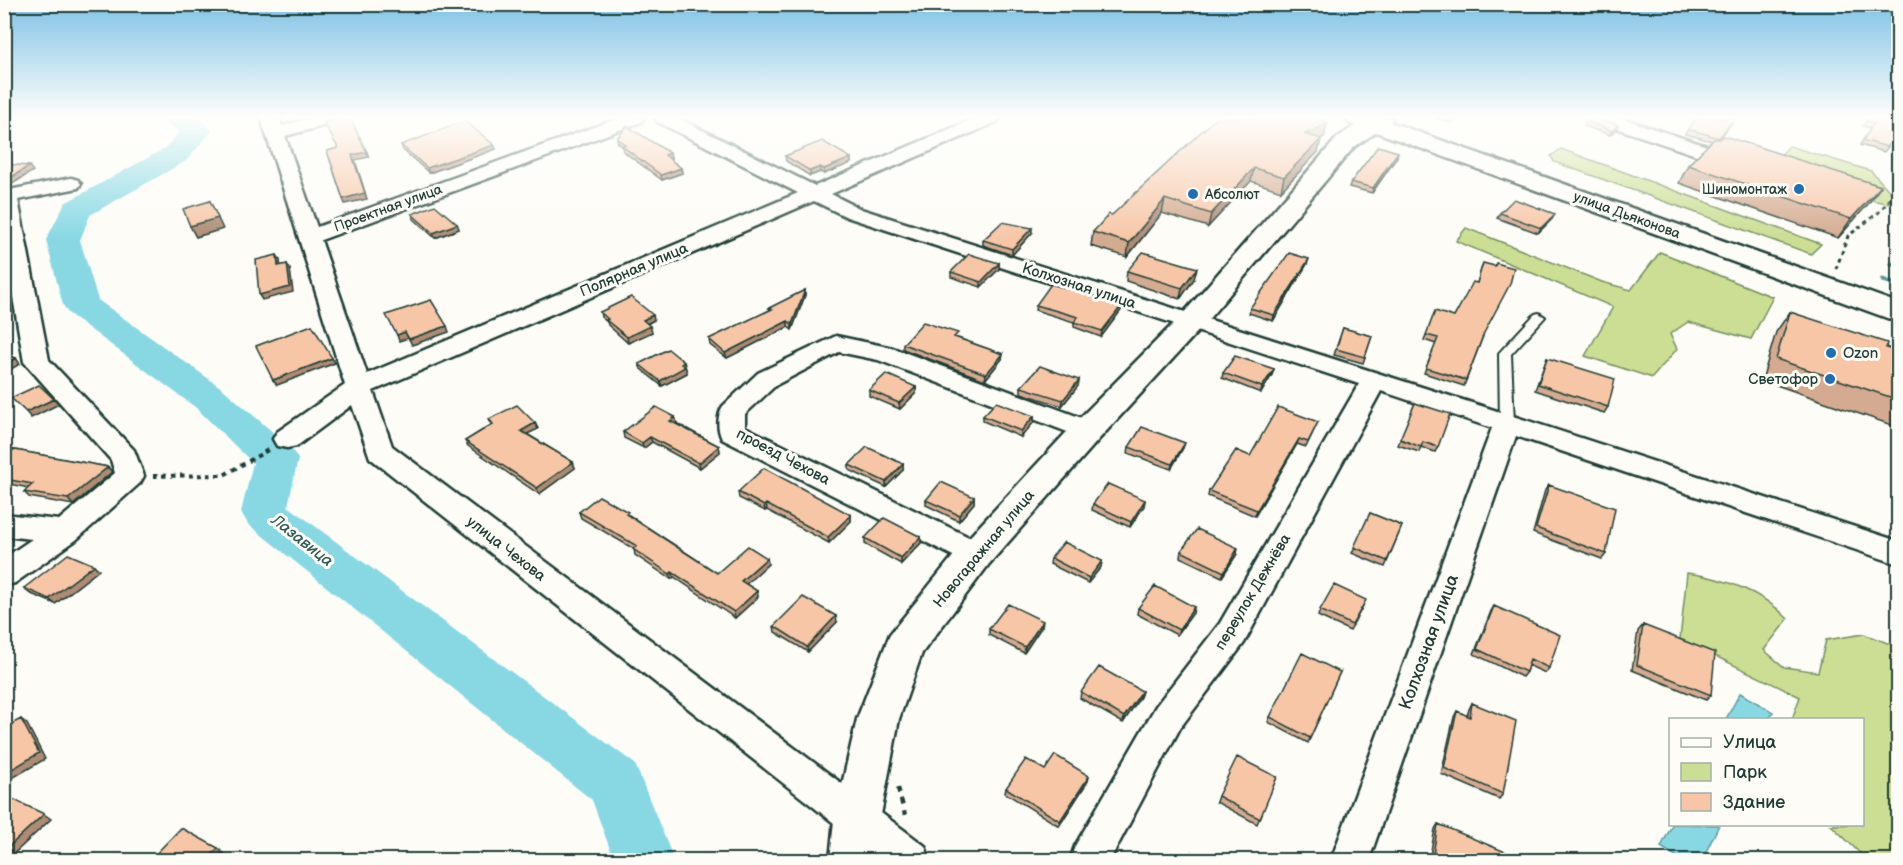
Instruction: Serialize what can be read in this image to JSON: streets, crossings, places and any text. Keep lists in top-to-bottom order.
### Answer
{
  "streets": {
    "main road": ["улица Дьяконова", "Новогаражная улица"],
    "street": [
      "Проектная улица",
      "Полярная улица",
      "Колхозная улица",
      "проезд Чехова",
      "улица Чехова",
      "переулок Дежнёва"
    ]
  },
  "crossings": [
    ["Проектная улица", "улица Чехова"],
    ["Полярная улица", "Колхозная улица"],
    ["Полярная улица", "улица Чехова"],
    ["Колхозная улица", "Новогаражная улица"],
    ["Колхозная улица", "переулок Дежнёва"],
    ["проезд Чехова", "Новогаражная улица"],
    ["улица Чехова", "Новогаражная улица"]
  ],
  "water": ["Лазавица"],
  "places": [
    "Шиномонтаж",
    "Абсолют",
    "Ozon",
    "Светофор"
  ],
  "legend": ["Улица", "Парк", "Здание"]
}
